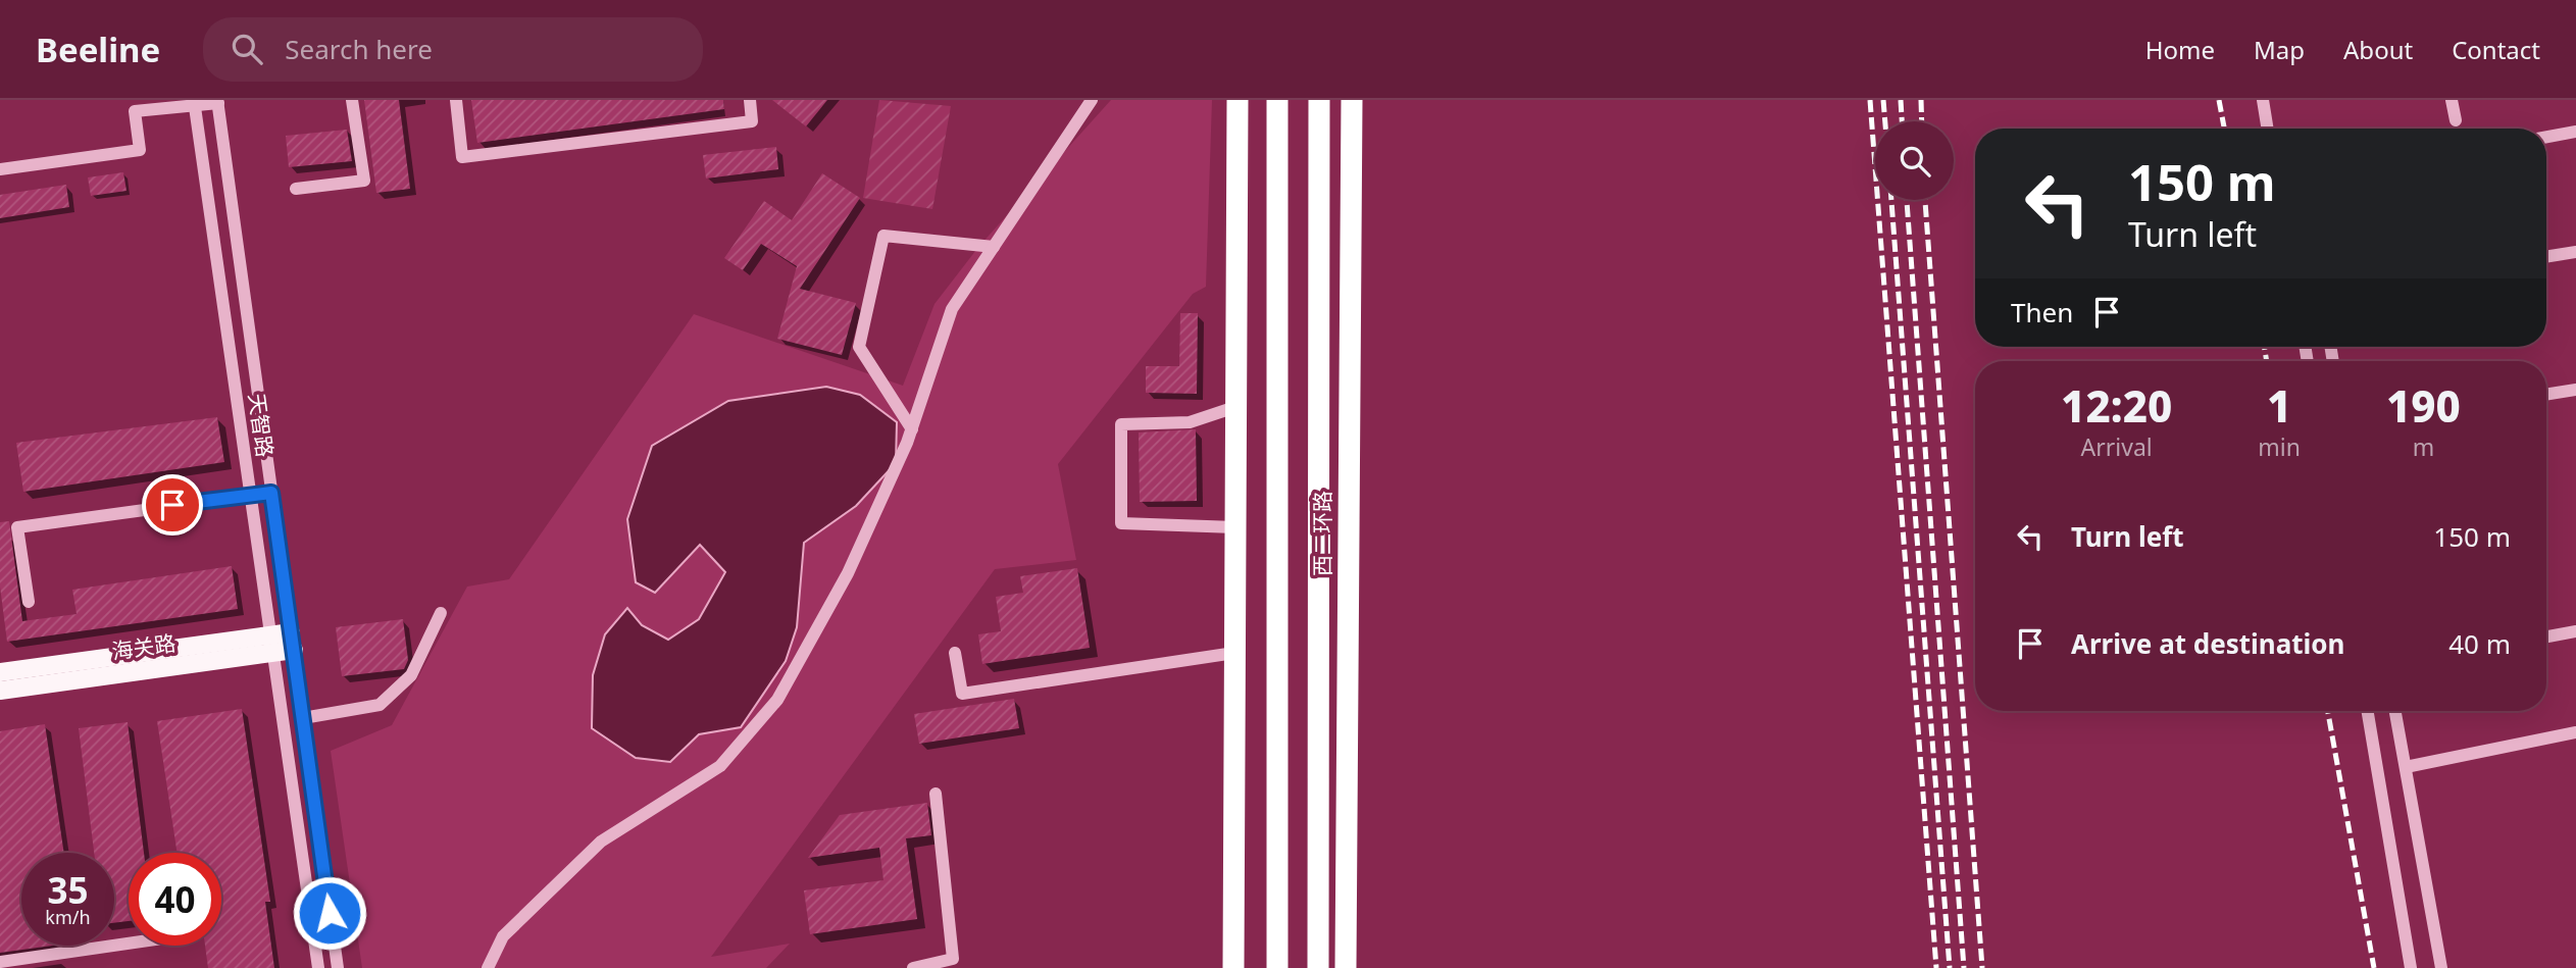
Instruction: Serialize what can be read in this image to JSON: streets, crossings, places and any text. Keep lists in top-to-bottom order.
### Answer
{
  "streets": {
    "highway": ["西二环路"],
    "main road": ["海关路"],
    "street": ["天智路"]
  },
  "crossings": [
    ["天智路", "海关路"]
  ],
  "page": {
    "header": "Beeline",
    "search": "Search here",
    "nav": [
      "Home",
      "Map",
      "About",
      "Contact"
    ],
    "turn": ["150 m", "Turn left"],
    "then": "Then",
    "eta": [
      "12:20",
      "Arrival",
      "1",
      "min",
      "190",
      "m"
    ],
    "list": [
      {
        "name": "Turn left",
        "value": "150 m"
      },
      {
        "name": "Arrive at destination",
        "value": "40 m"
      }
    ],
    "speed": "35 km/h",
    "limit": "40"
  }
}
